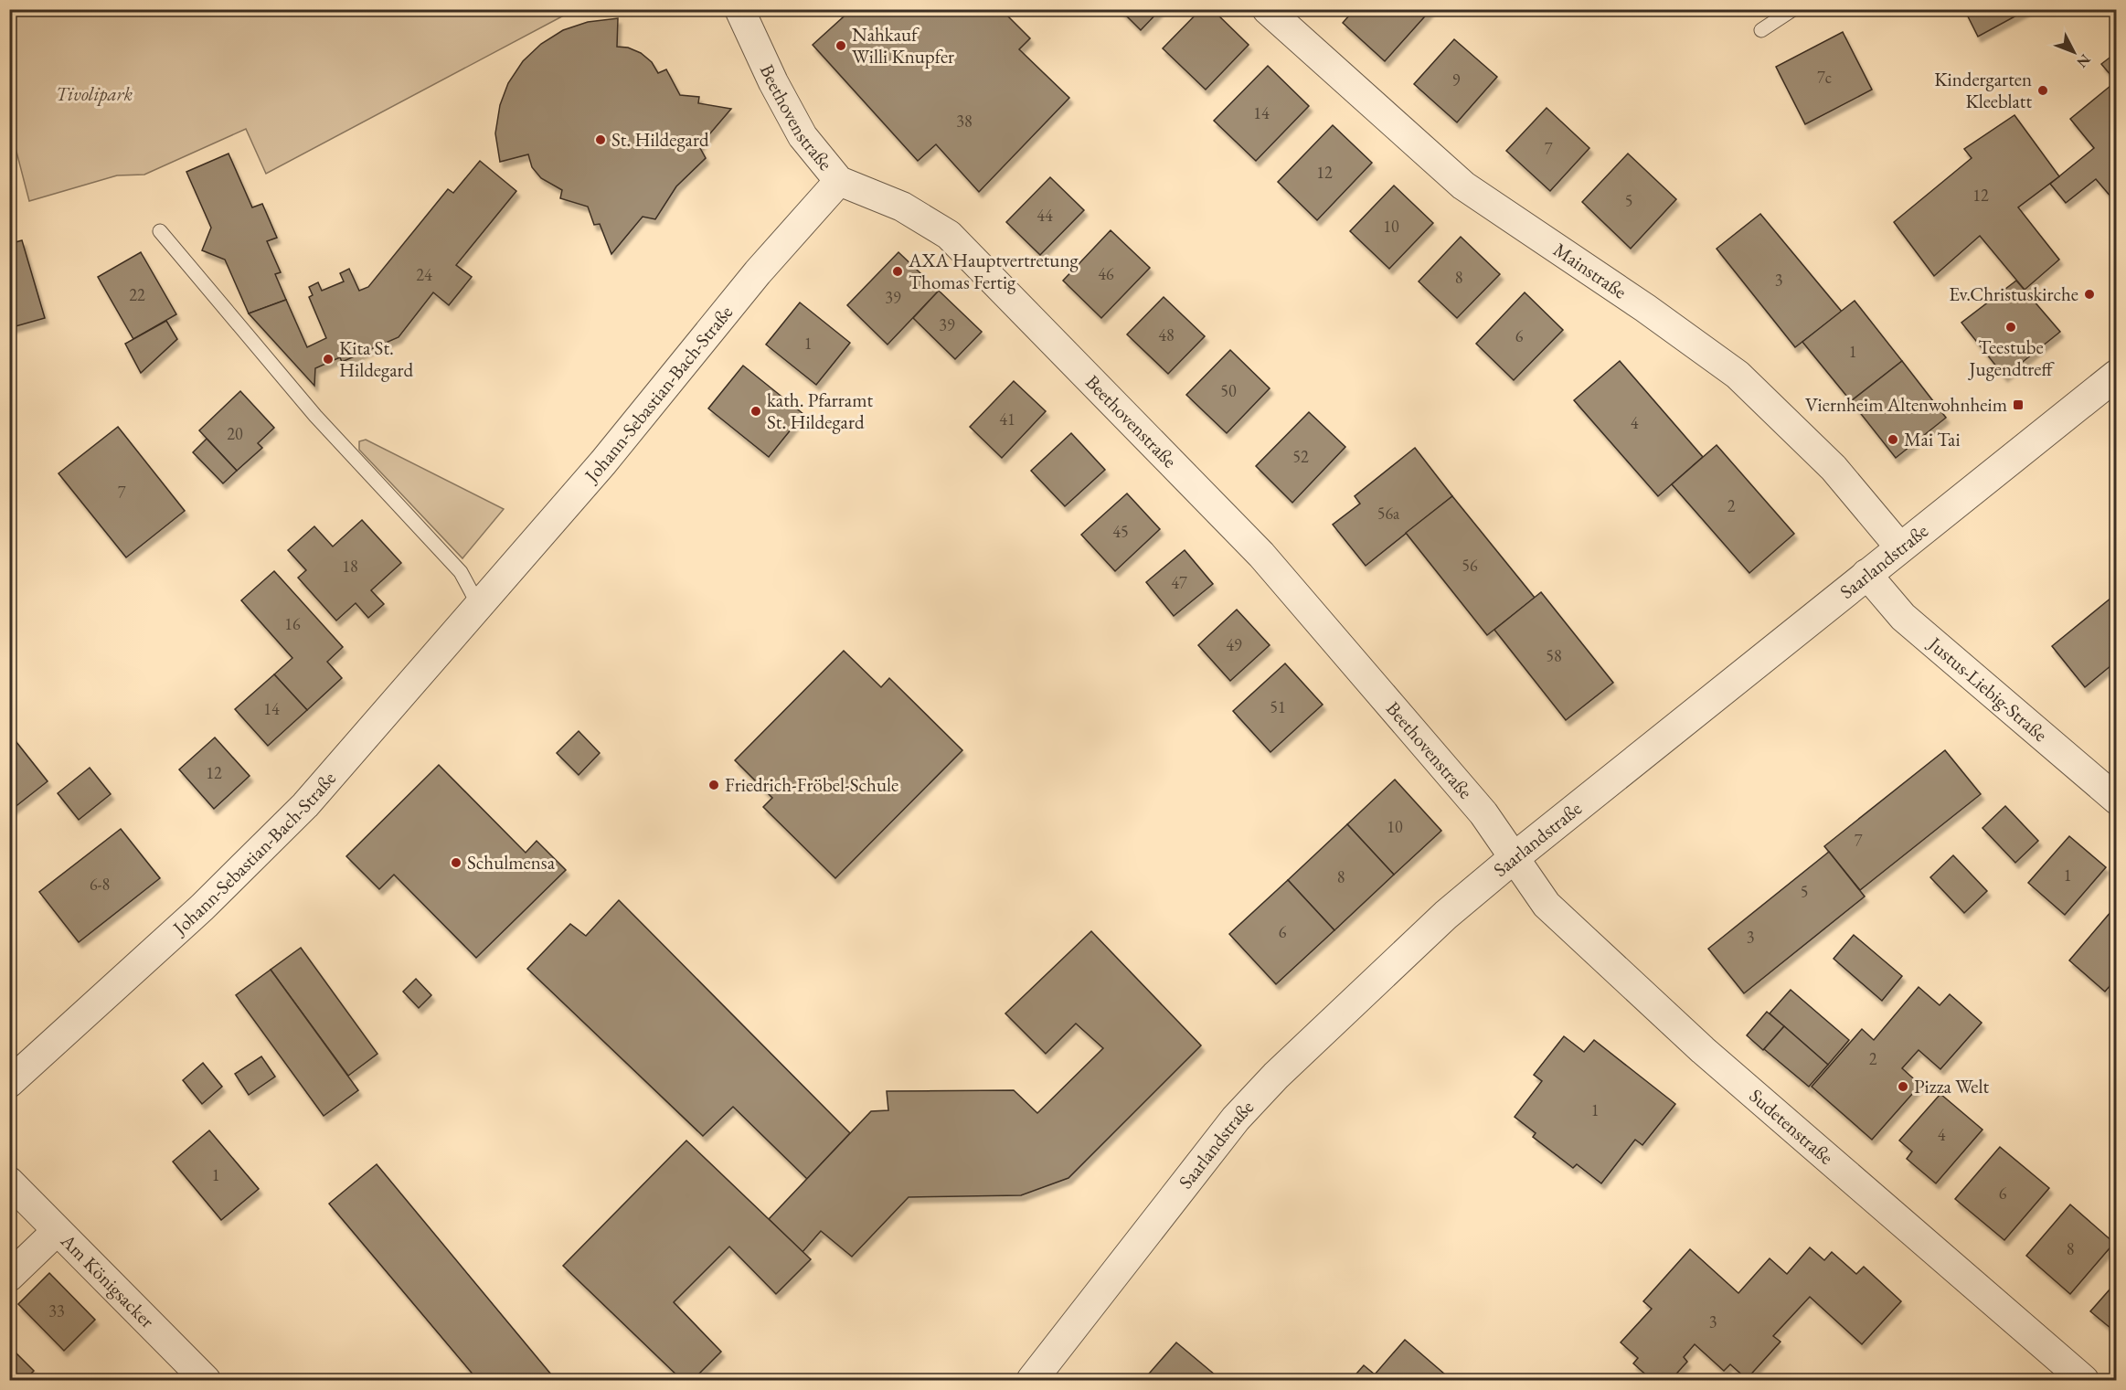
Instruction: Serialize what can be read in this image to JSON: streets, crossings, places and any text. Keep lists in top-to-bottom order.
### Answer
{
  "streets": {
    "street": [
      "Beethovenstraße",
      "Mainstraße",
      "Johann-Sebastian-Bach-Straße",
      "Saarlandstraße",
      "Justus-Liebig-Straße",
      "Sudetenstraße",
      "Am Königsacker"
    ]
  },
  "crossings": [
    ["Beethovenstraße", "Johann-Sebastian-Bach-Straße"],
    ["Beethovenstraße", "Saarlandstraße"],
    ["Beethovenstraße", "Sudetenstraße"],
    ["Mainstraße", "Saarlandstraße"],
    ["Saarlandstraße", "Justus-Liebig-Straße"],
    ["Saarlandstraße", "Sudetenstraße"]
  ],
  "parks": ["Tivolipark"],
  "places": {
    "other": [
      "Nahkauf Willi Knupfer",
      "Kindergarten Kleeblatt",
      "St. Hildegard",
      "AXA Hauptvertretung Thomas Fertig",
      "Ev.Christuskirche",
      "Teestube Jugendtreff",
      "Kita St. Hildegard",
      "kath. Pfarramt St. Hildegard",
      "Mai Tai",
      "Friedrich-Fröbel-Schule",
      "Schulmensa",
      "Pizza Welt"
    ],
    "transit": ["Viernheim Altenwohnheim"]
  },
  "house_numbers": [
    "7c",
    "9",
    "14",
    "38",
    "7",
    "12",
    "12",
    "5",
    "44",
    "10",
    "46",
    "24",
    "8",
    "3",
    "22",
    "39",
    "39",
    "48",
    "6",
    "1",
    "1",
    "50",
    "41",
    "4",
    "20",
    "52",
    "7",
    "2",
    "56a",
    "45",
    "56",
    "18",
    "47",
    "16",
    "49",
    "58",
    "51",
    "14",
    "12",
    "10",
    "7",
    "1",
    "8",
    "6-8",
    "5",
    "6",
    "3",
    "2",
    "1",
    "4",
    "1",
    "6",
    "8",
    "33",
    "3"
  ],
  "north": "bottom right"
}
